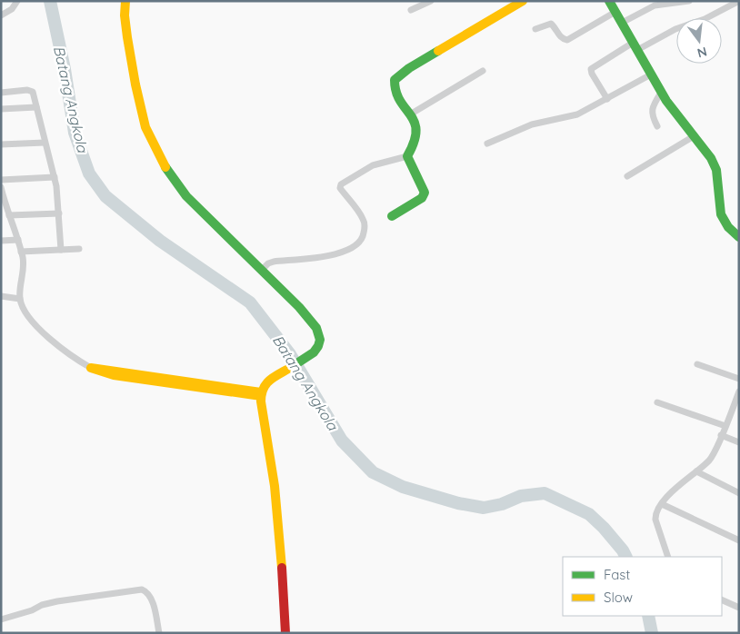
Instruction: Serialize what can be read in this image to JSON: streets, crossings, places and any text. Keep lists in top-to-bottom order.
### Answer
{
  "water": ["Batang Angkola"],
  "legend": ["Fast", "Slow"],
  "north": "bottom"
}
